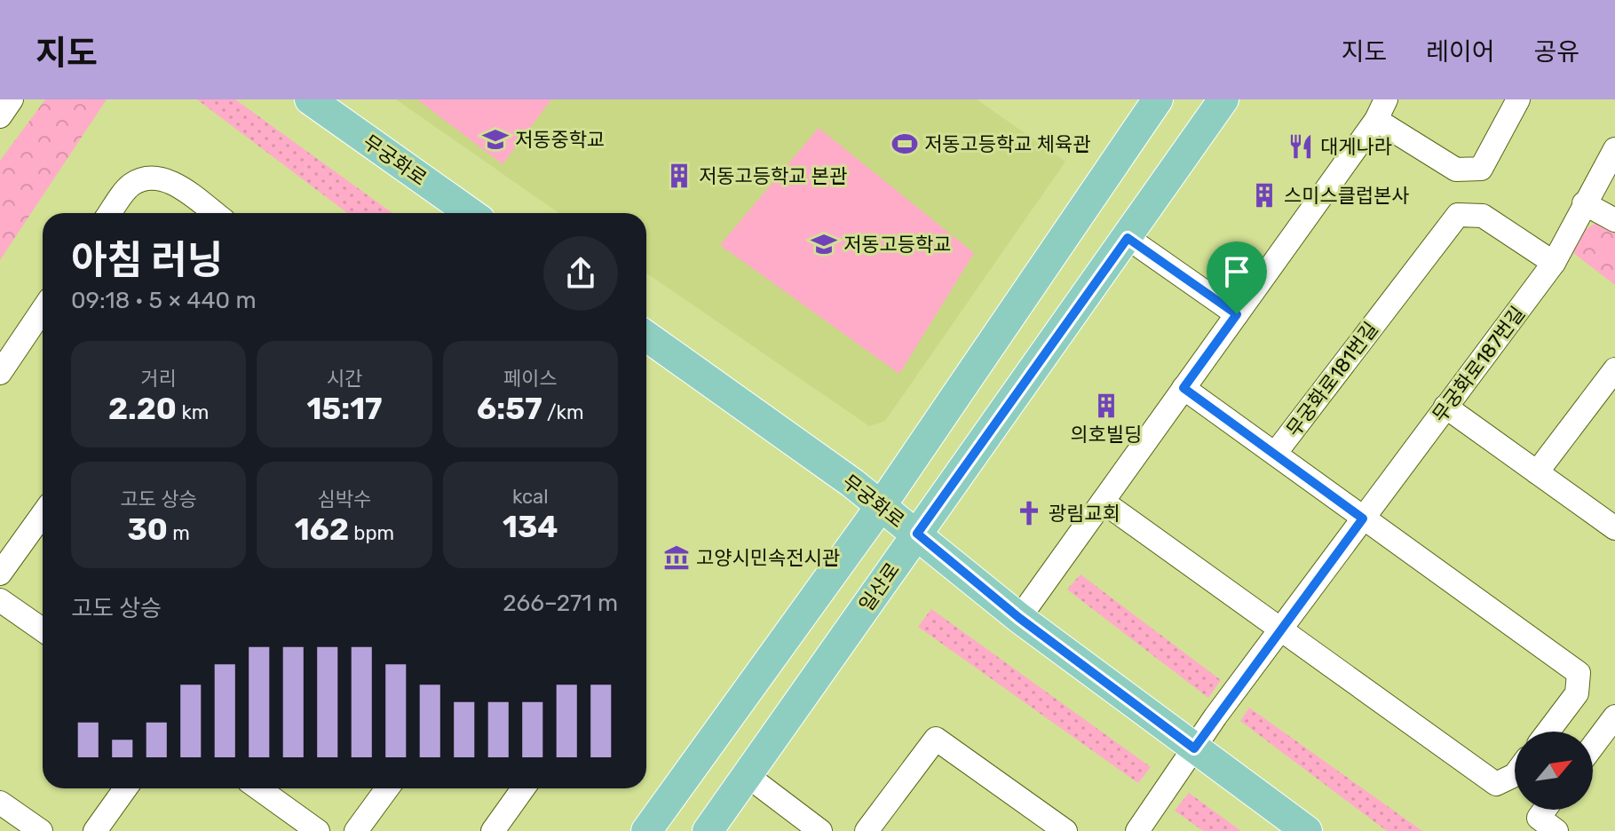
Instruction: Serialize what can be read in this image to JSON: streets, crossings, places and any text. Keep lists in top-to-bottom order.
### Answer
{
  "streets": {
    "main road": ["무궁화로", "일산로"],
    "street": ["무궁화로187번길", "무궁화로181번길"]
  },
  "crossings": [
    ["무궁화로", "무궁화로187번길"],
    ["무궁화로", "일산로"],
    ["무궁화로187번길", "무궁화로181번길"]
  ],
  "places": {
    "school or university": ["저동중학교", "저동고등학교"],
    "sports": ["저동고등학교 체육관"],
    "restaurant": ["대게나라"],
    "building": ["저동고등학교 본관", "스미스클럽본사", "의호빌딩"],
    "church": ["광림교회"],
    "museum": ["고양시민속전시관"]
  },
  "north": "top right",
  "page": {
    "header": "지도",
    "nav": ["지도", "레이어", "공유"],
    "heading": ["아침 러닝", "09:18 · 5 × 440 m"],
    "stats": [
      ["거리", "2.20 km"],
      ["시간", "15:17"],
      ["페이스", "6:57 /km"],
      ["고도 상승", "30 m"],
      ["심박수", "162 bpm"],
      ["kcal", "134"]
    ],
    "chart": ["고도 상승", "266–271 m"]
  }
}
